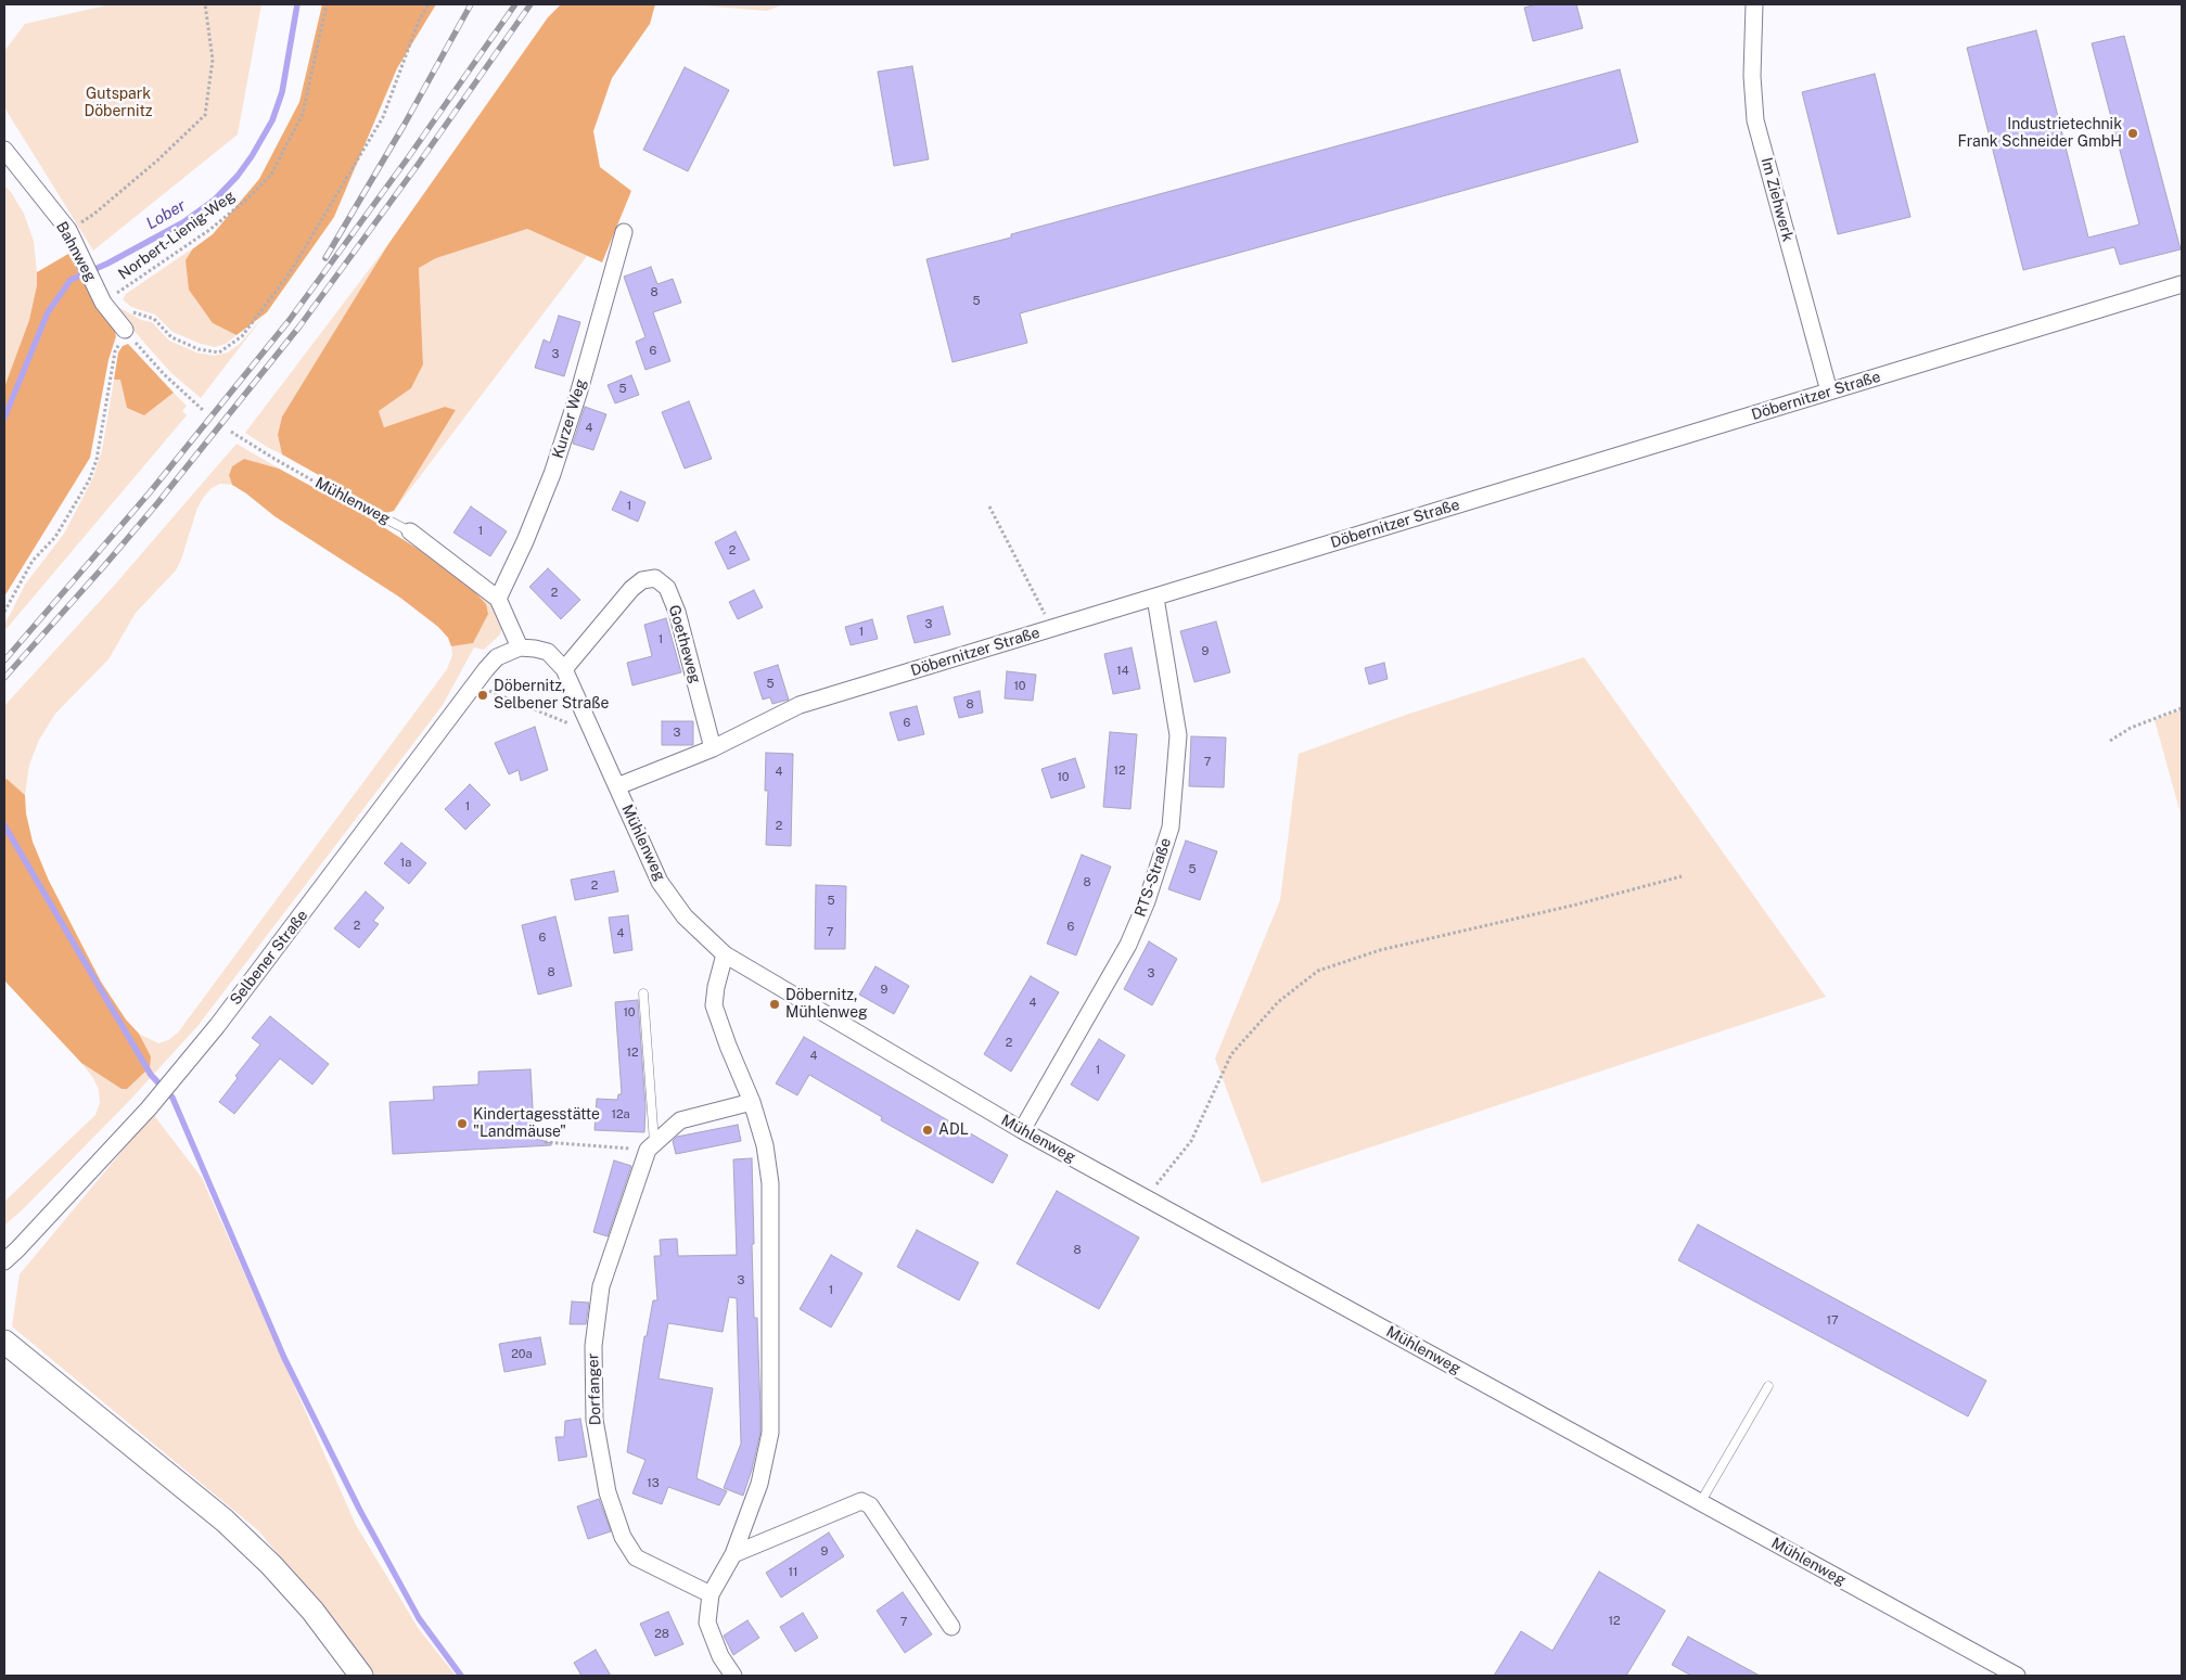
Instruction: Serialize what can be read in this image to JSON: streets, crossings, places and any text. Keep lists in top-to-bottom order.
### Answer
{
  "streets": {
    "street": [
      "Im Ziehwerk",
      "Bahnweg",
      "Döbernitzer Straße",
      "Kurzer Weg",
      "Mühlenweg",
      "Goetheweg",
      "RTS-Straße",
      "Selbener Straße",
      "Dorfanger"
    ],
    "path": ["Norbert-Lienig-Weg"]
  },
  "crossings": [
    ["Im Ziehwerk", "Döbernitzer Straße"],
    ["Norbert-Lienig-Weg", "Bahnweg"],
    ["Döbernitzer Straße", "Mühlenweg"],
    ["Döbernitzer Straße", "Goetheweg"],
    ["Döbernitzer Straße", "RTS-Straße"],
    ["Kurzer Weg", "Mühlenweg"],
    ["Mühlenweg", "Goetheweg"],
    ["Mühlenweg", "RTS-Straße"],
    ["Mühlenweg", "Selbener Straße"]
  ],
  "water": ["Lober"],
  "parks": ["Gutspark Döbernitz"],
  "places": [
    "Industrietechnik Frank Schneider GmbH",
    "Döbernitz, Selbener Straße",
    "Döbernitz, Mühlenweg",
    "Kindertagesstätte \"Landmäuse\"",
    "ADL"
  ],
  "house_numbers": [
    "8",
    "5",
    "6",
    "3",
    "5",
    "4",
    "1",
    "1",
    "2",
    "2",
    "3",
    "1",
    "1",
    "9",
    "14",
    "5",
    "10",
    "8",
    "6",
    "3",
    "7",
    "12",
    "4",
    "10",
    "1",
    "2",
    "1a",
    "5",
    "8",
    "2",
    "5",
    "2",
    "6",
    "7",
    "4",
    "6",
    "8",
    "3",
    "9",
    "4",
    "10",
    "2",
    "12",
    "4",
    "1",
    "12a",
    "8",
    "3",
    "1",
    "17",
    "20a",
    "13",
    "9",
    "11",
    "12",
    "7",
    "28"
  ]
}
